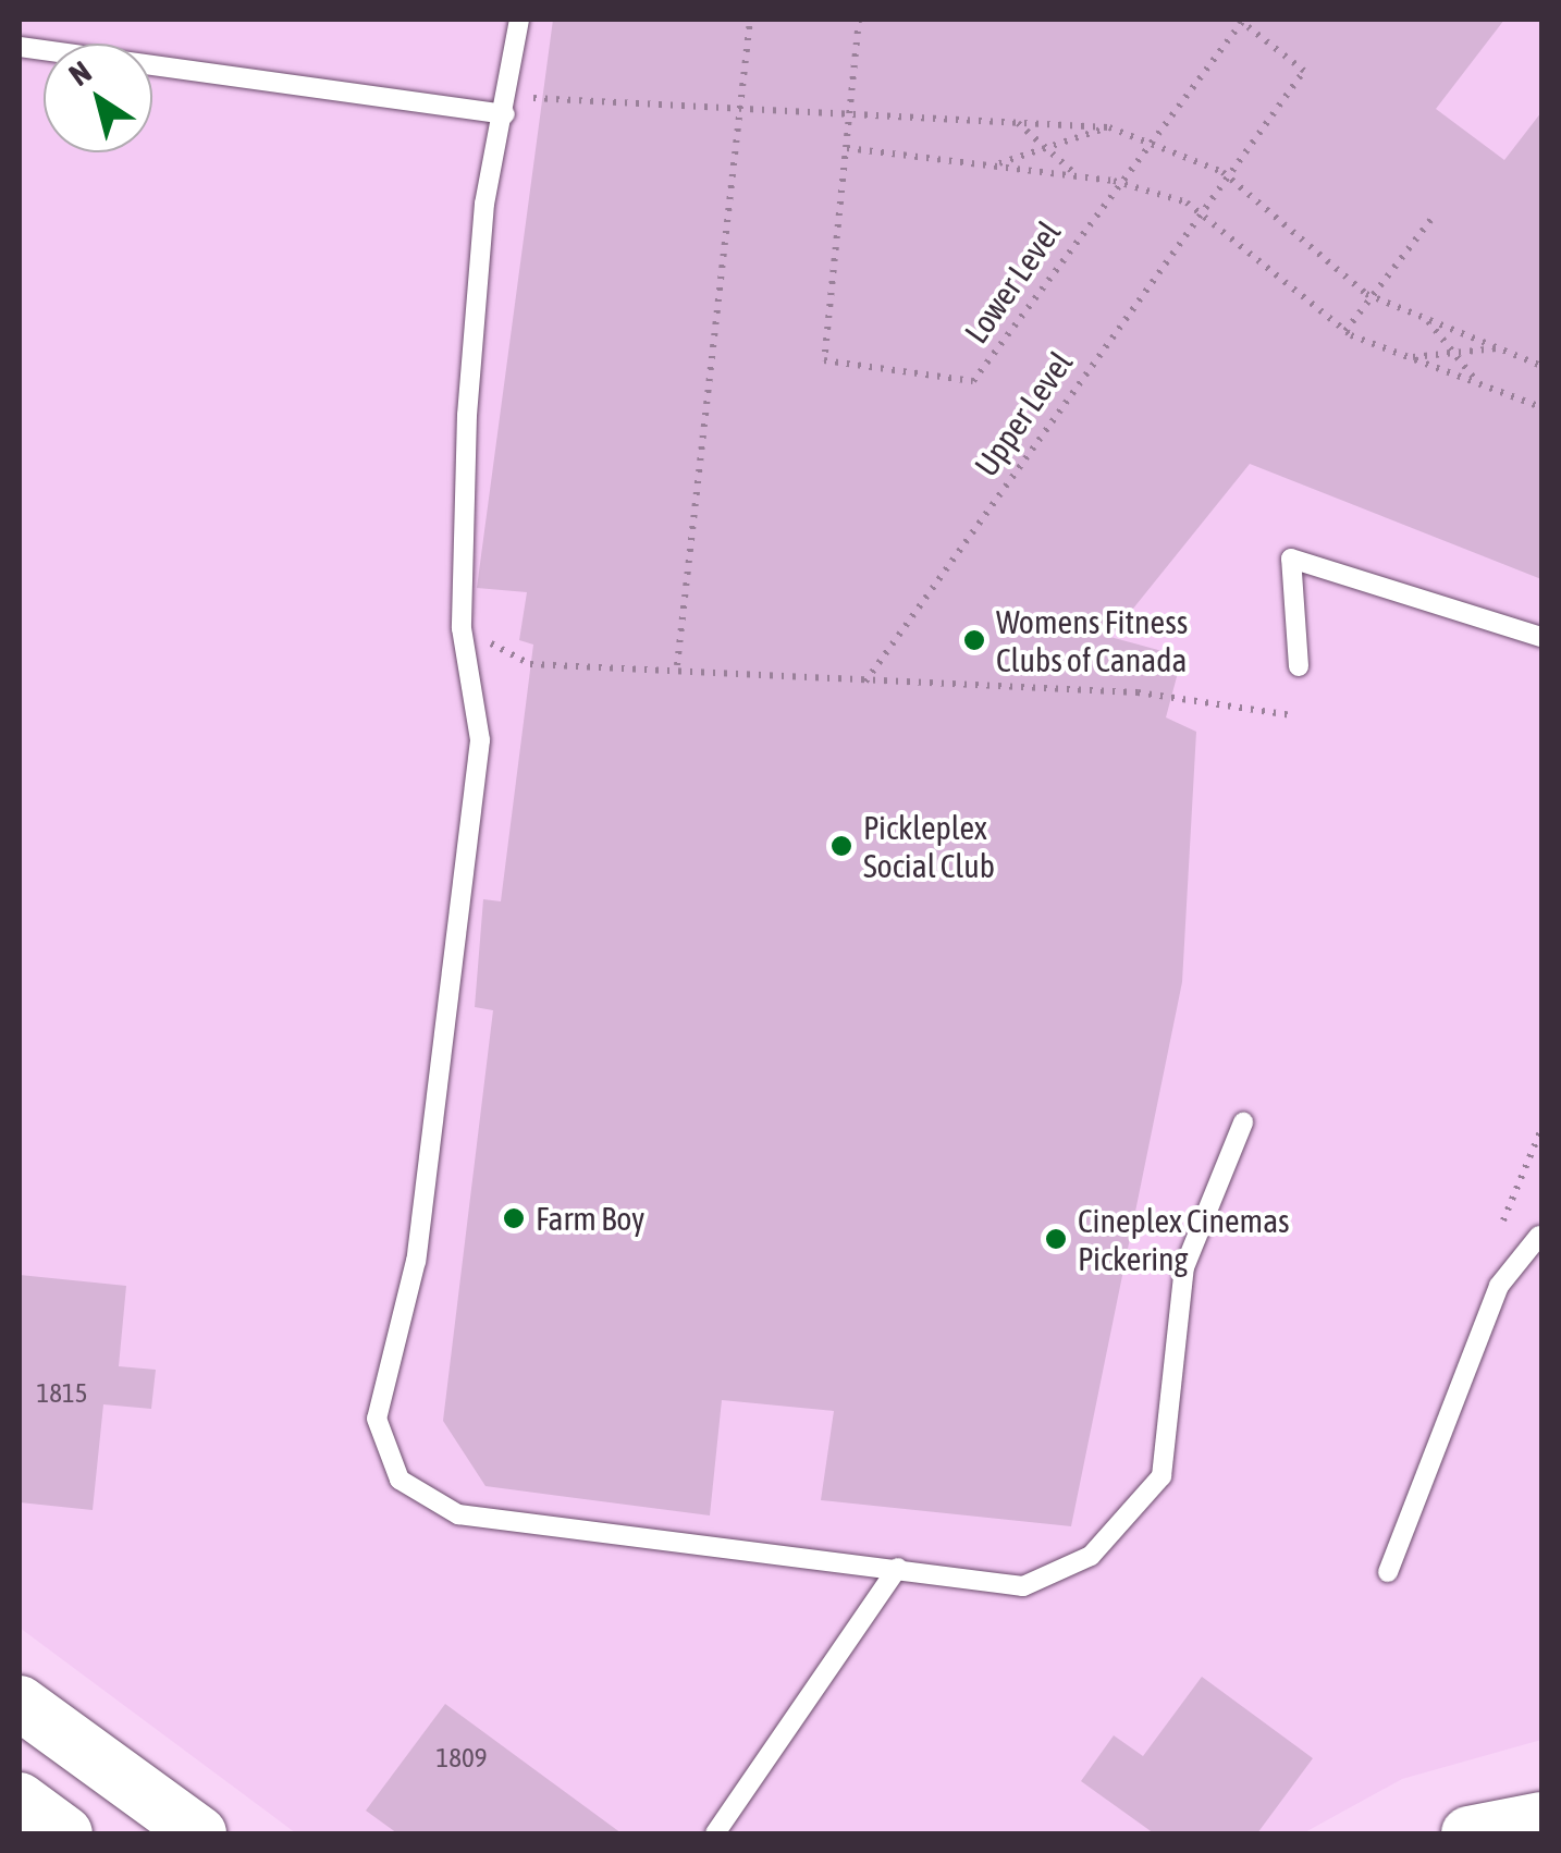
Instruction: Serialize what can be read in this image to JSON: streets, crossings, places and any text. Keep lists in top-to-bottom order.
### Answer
{
  "streets": {
    "path": ["Lower Level", "Upper Level"]
  },
  "crossings": [
    ["Lower Level", "Upper Level"]
  ],
  "places": [
    "Womens Fitness Clubs of Canada",
    "Pickleplex Social Club",
    "Farm Boy",
    "Cineplex Cinemas Pickering"
  ],
  "house_numbers": ["1815", "1809"],
  "north": "top left"
}
